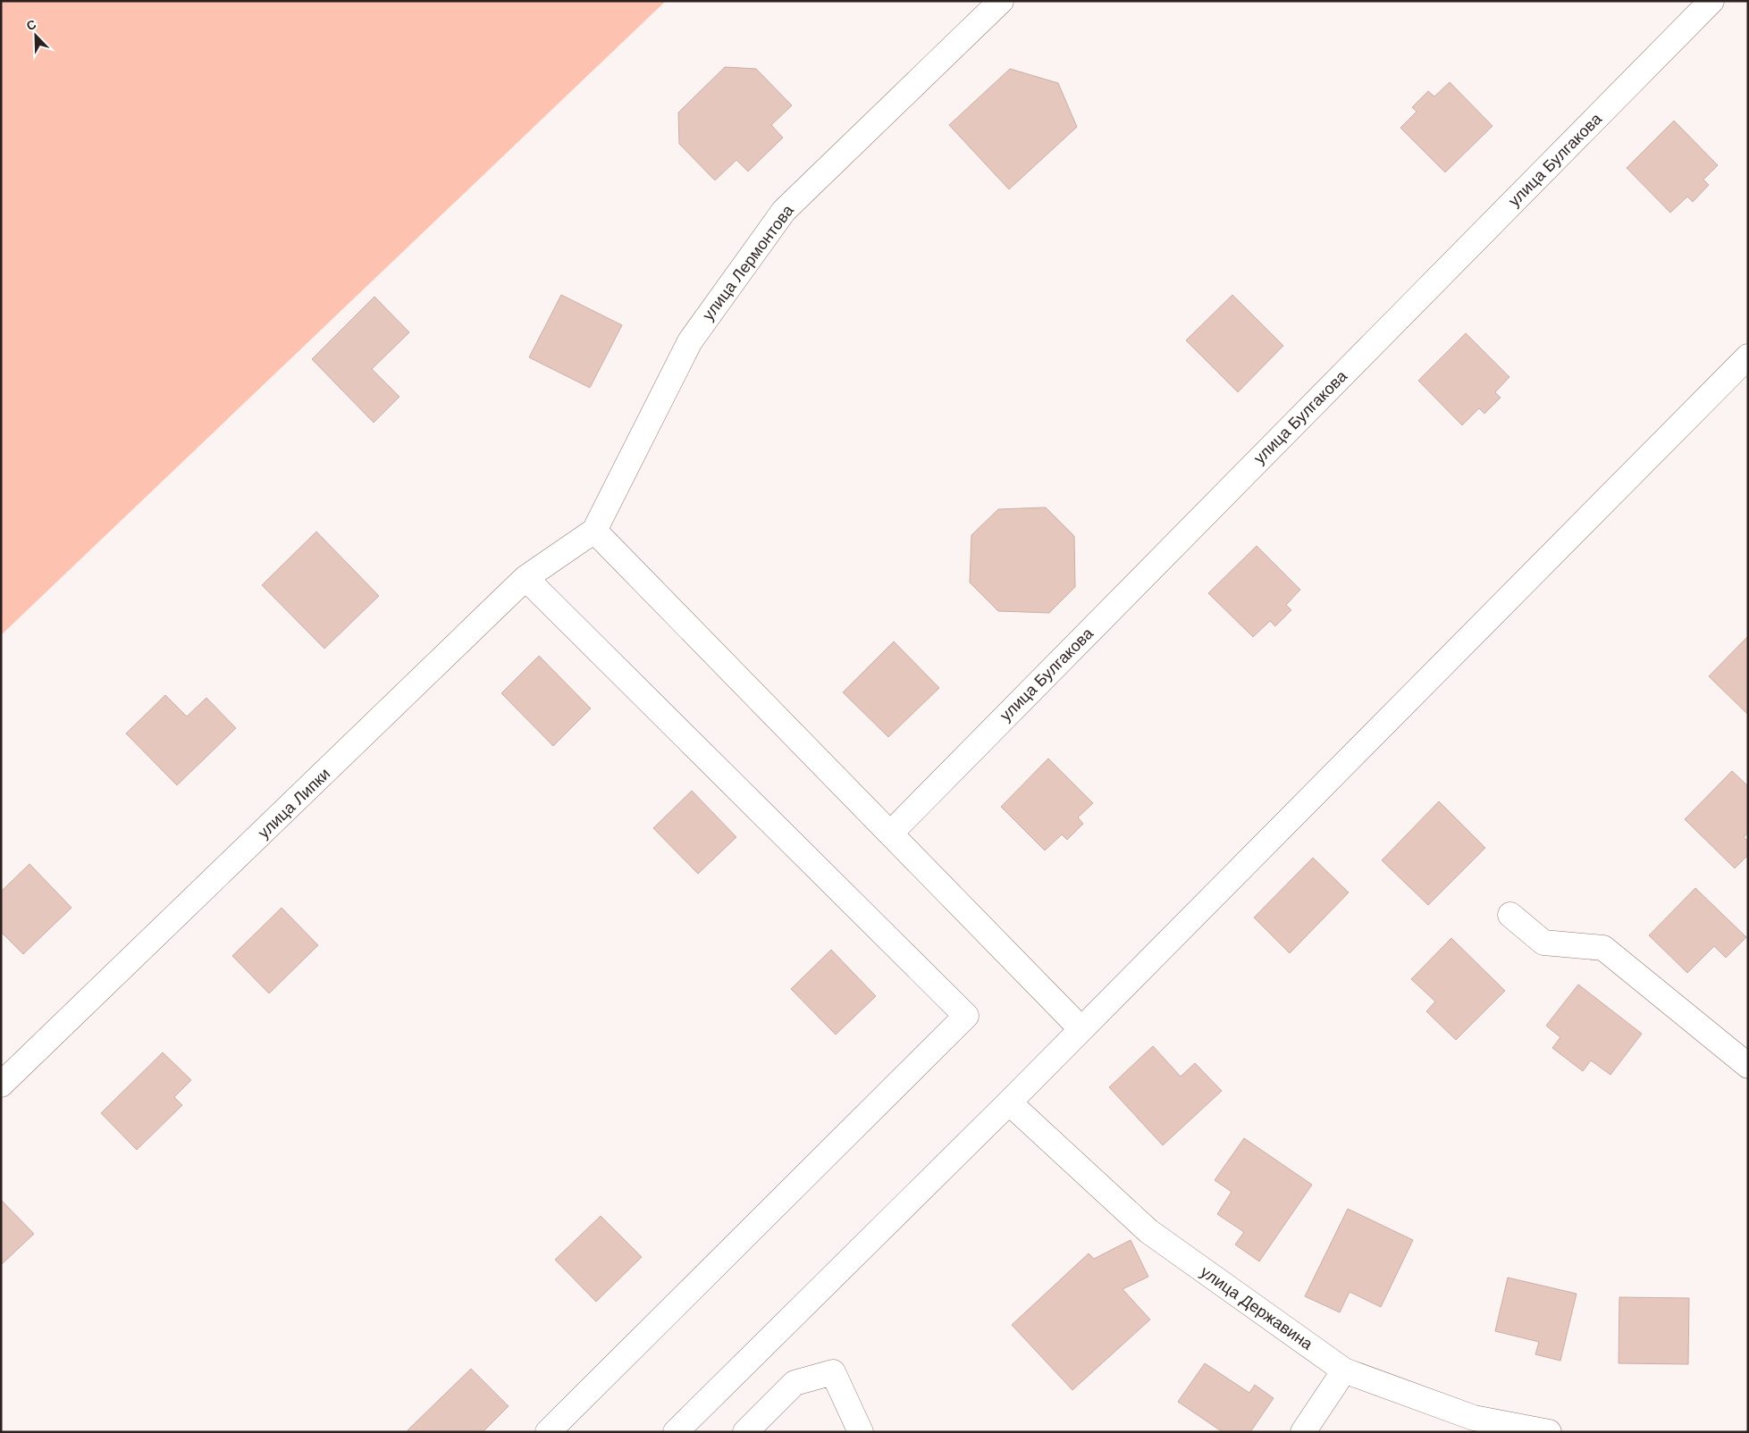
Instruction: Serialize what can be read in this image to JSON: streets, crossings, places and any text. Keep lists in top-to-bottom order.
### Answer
{
  "streets": {
    "street": [
      "улица Булгакова",
      "улица Лермонтова",
      "улица Липки",
      "улица Державина"
    ]
  },
  "crossings": [
    ["улица Лермонтова", "улица Липки"]
  ],
  "north": "top left"
}
